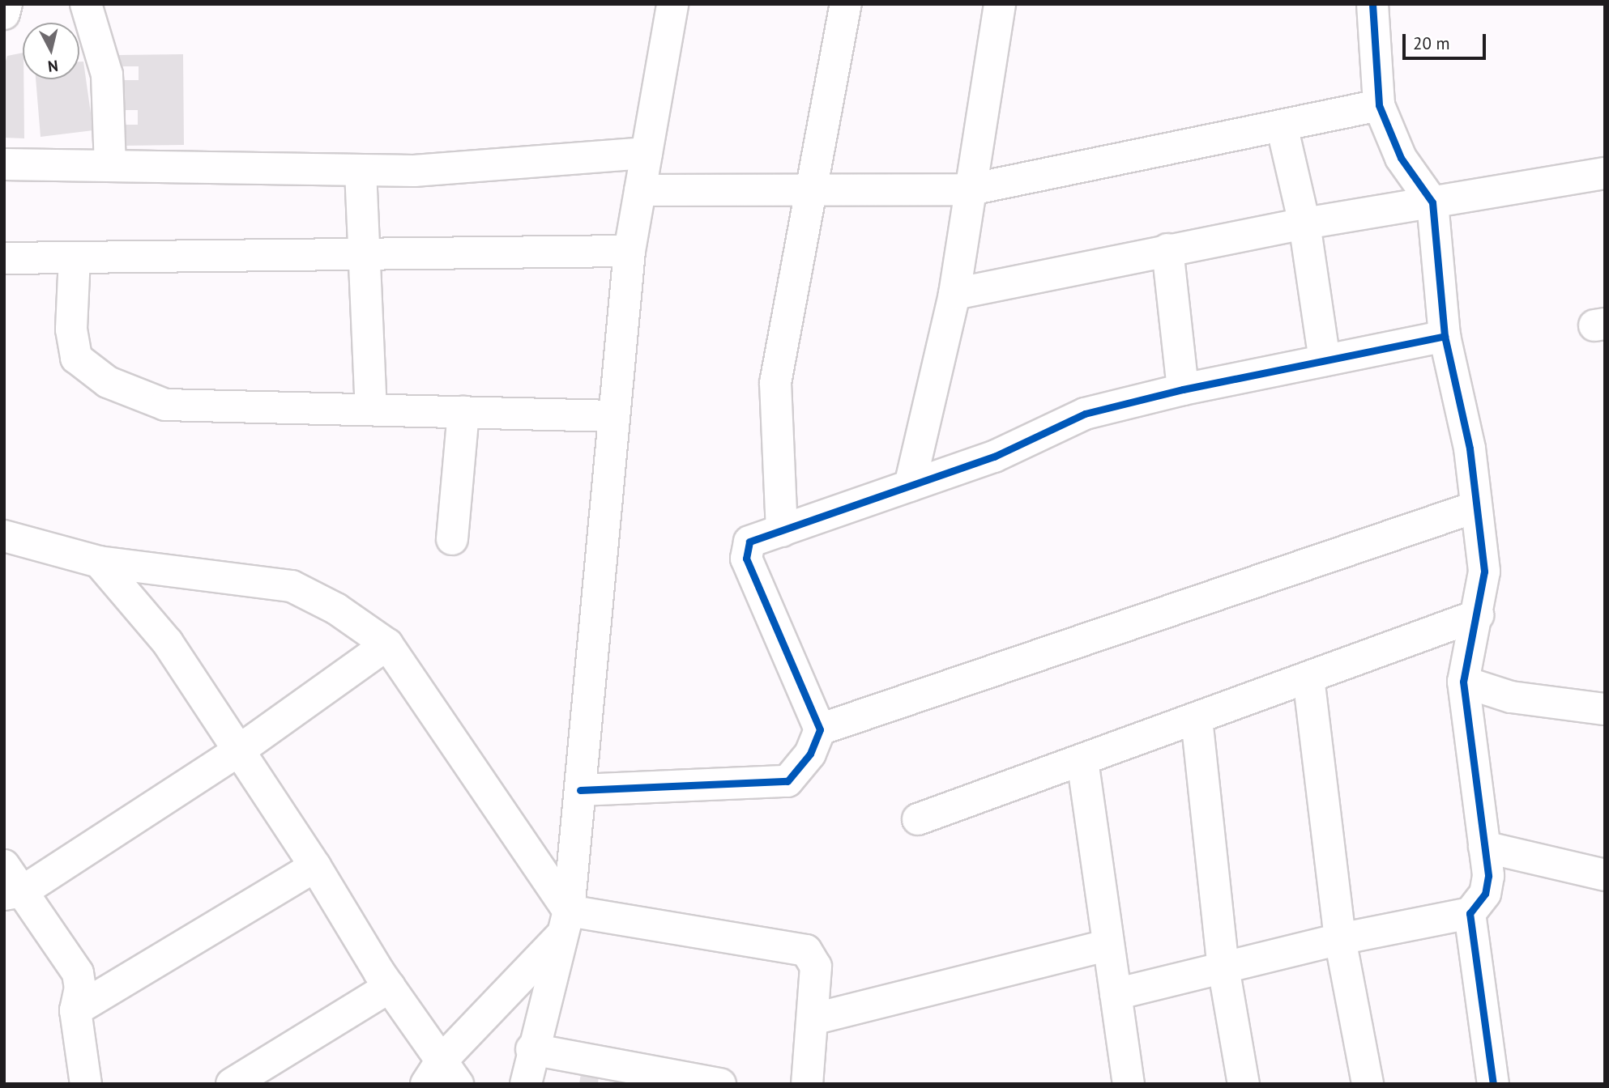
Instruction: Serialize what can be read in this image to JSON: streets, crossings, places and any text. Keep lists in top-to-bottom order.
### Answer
{
  "scale_bar": "20 m",
  "north": "bottom"
}
